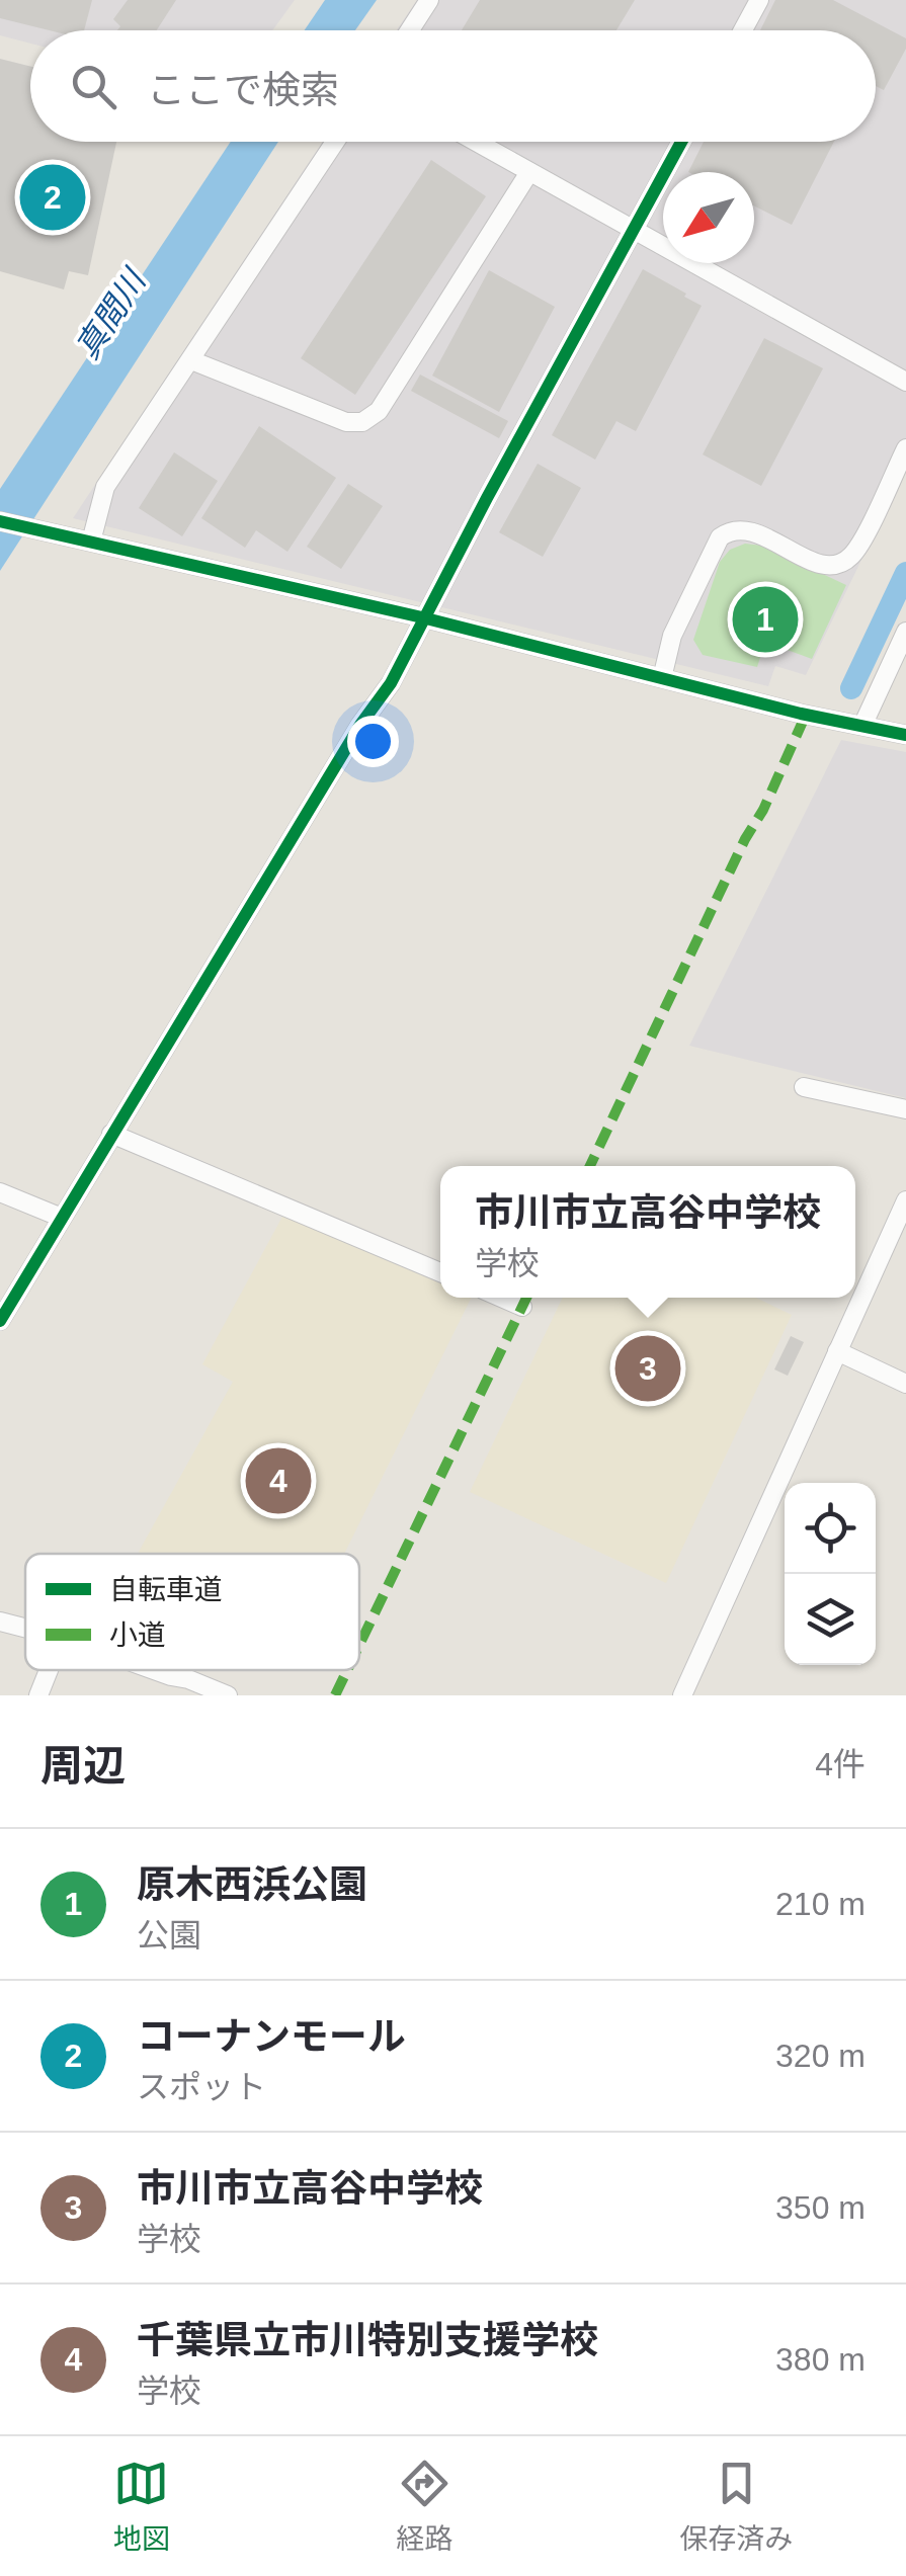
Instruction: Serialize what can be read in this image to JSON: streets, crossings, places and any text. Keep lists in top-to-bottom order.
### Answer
{
  "water": ["真間川"],
  "legend": ["自転車道", "小道"],
  "north": "bottom left",
  "page": {
    "search": "ここで検索",
    "pins": [
      "2",
      "1",
      "3",
      "4"
    ],
    "popup": ["市川市立高谷中学校", "学校"],
    "heading": ["周辺", "4件"],
    "list": [
      {
        "mark": "1",
        "name": "原木西浜公園",
        "note": "公園",
        "value": "210 m"
      },
      {
        "mark": "2",
        "name": "コーナンモール",
        "note": "スポット",
        "value": "320 m"
      },
      {
        "mark": "3",
        "name": "市川市立高谷中学校",
        "note": "学校",
        "value": "350 m"
      },
      {
        "mark": "4",
        "name": "千葉県立市川特別支援学校",
        "note": "学校",
        "value": "380 m"
      }
    ],
    "nav": ["地図", "経路", "保存済み"]
  }
}
